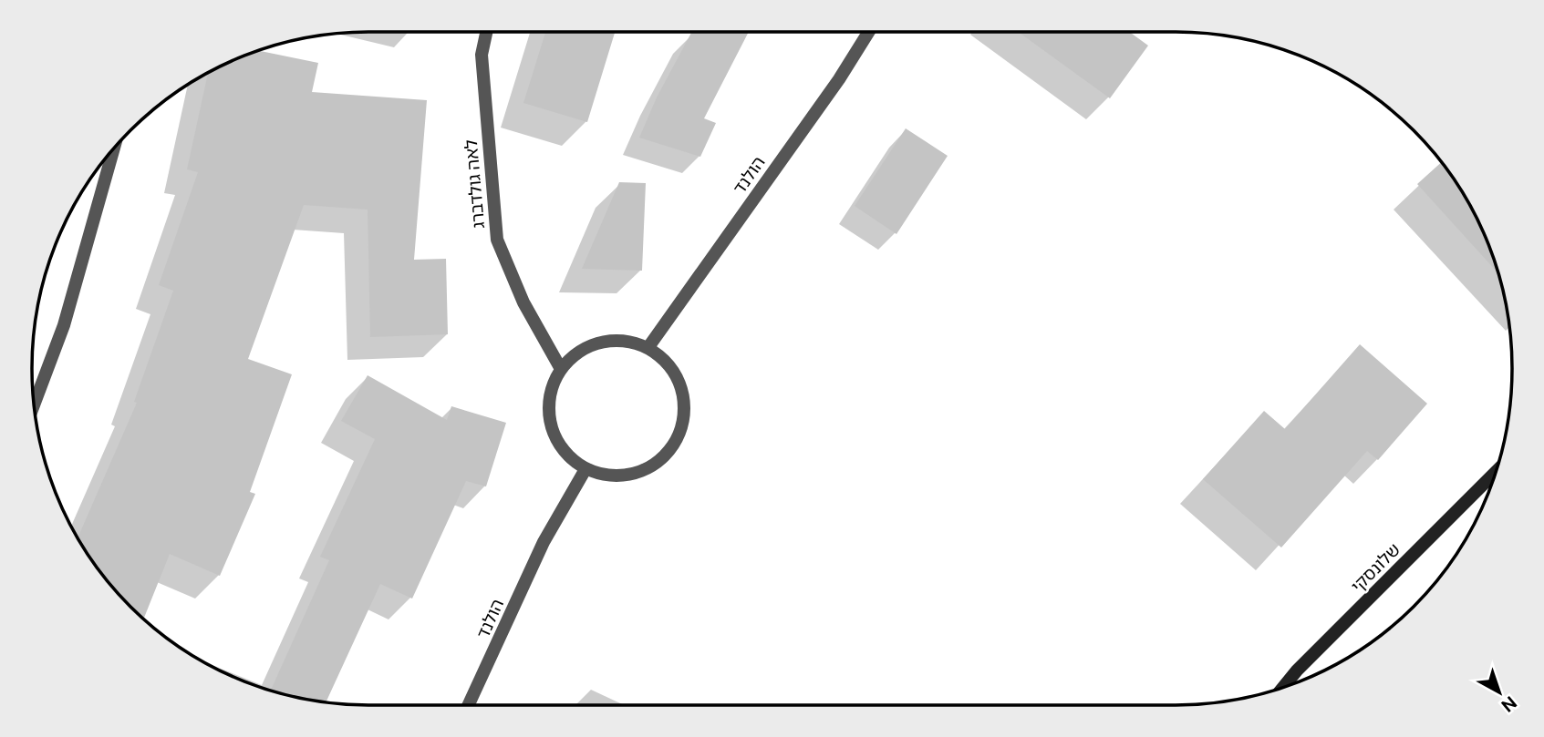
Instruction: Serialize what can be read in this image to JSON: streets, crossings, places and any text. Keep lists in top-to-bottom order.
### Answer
{
  "streets": {
    "street": ["הולנד", "לאה גולדברג", "שלונסקי"]
  },
  "crossings": [
    ["הולנד", "לאה גולדברג"]
  ],
  "north": "bottom right"
}
